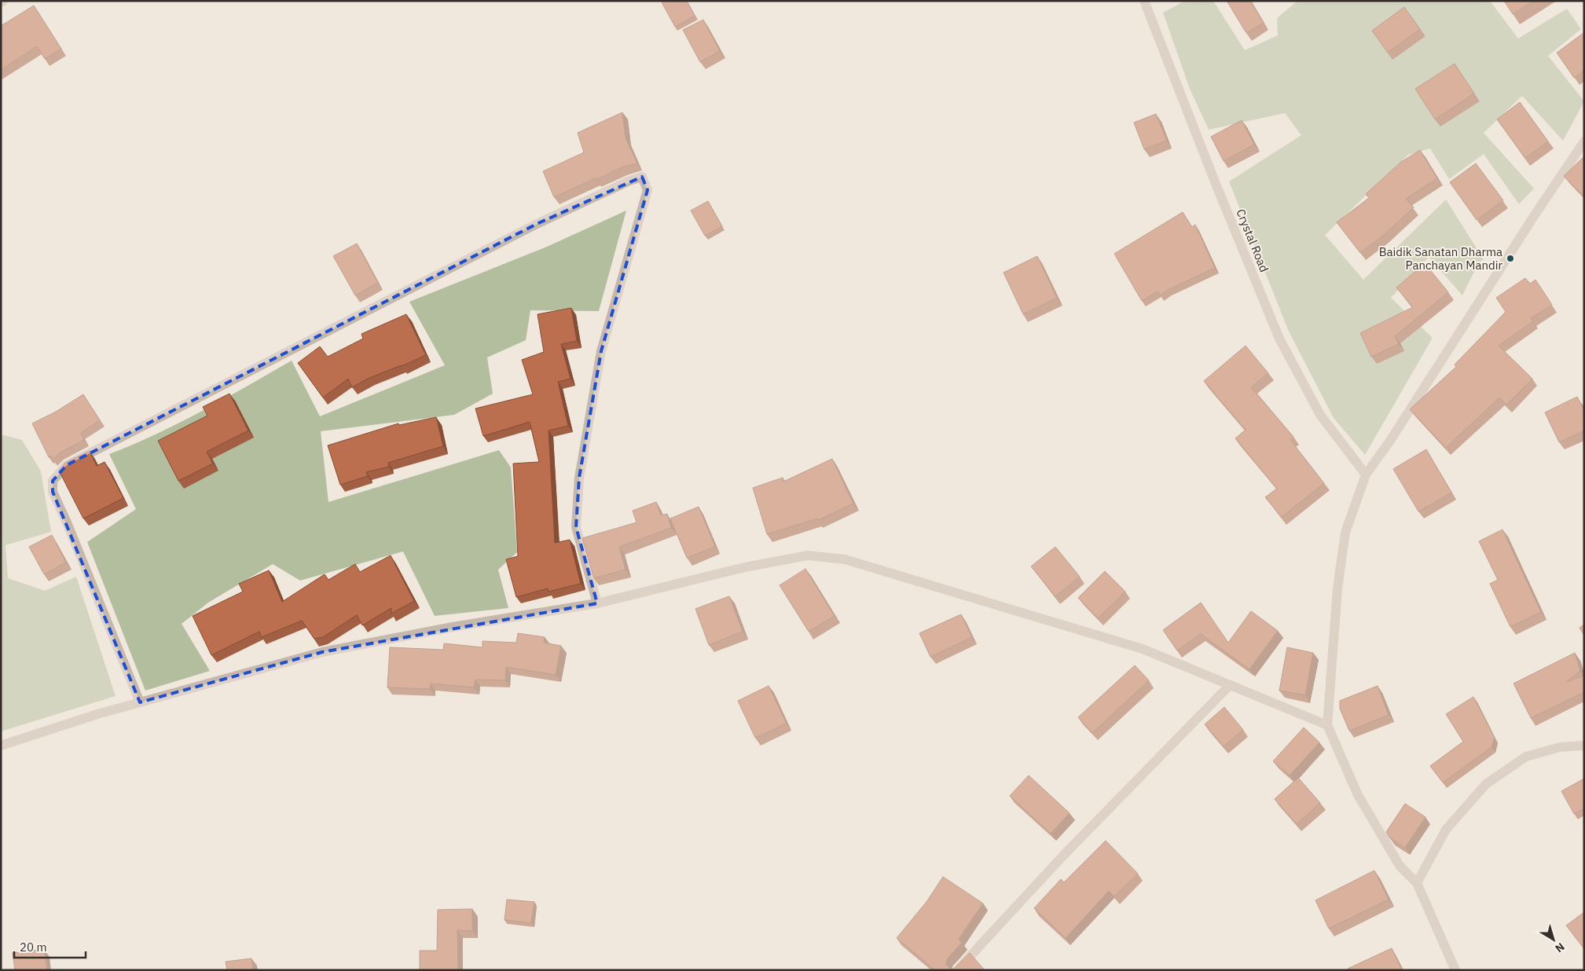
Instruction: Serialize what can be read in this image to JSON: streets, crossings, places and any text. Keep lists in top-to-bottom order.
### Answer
{
  "streets": {
    "street": ["Crystal Road"]
  },
  "places": ["Baidik Sanatan Dharma Panchayan Mandir"],
  "scale_bar": "20 m",
  "north": "bottom right"
}
